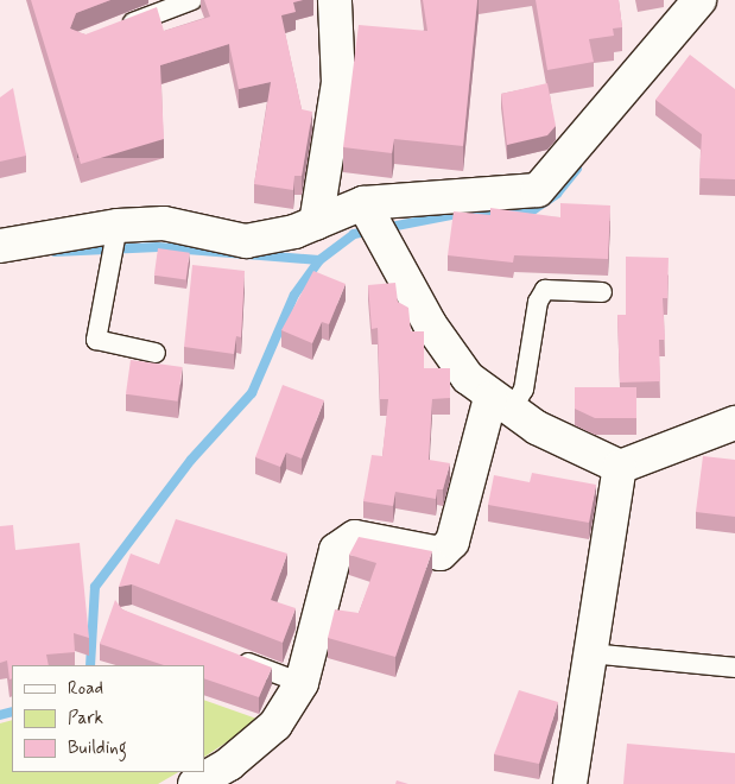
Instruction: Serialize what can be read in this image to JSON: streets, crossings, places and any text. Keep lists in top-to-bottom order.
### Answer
{
  "legend": ["Road", "Park", "Building"]
}
